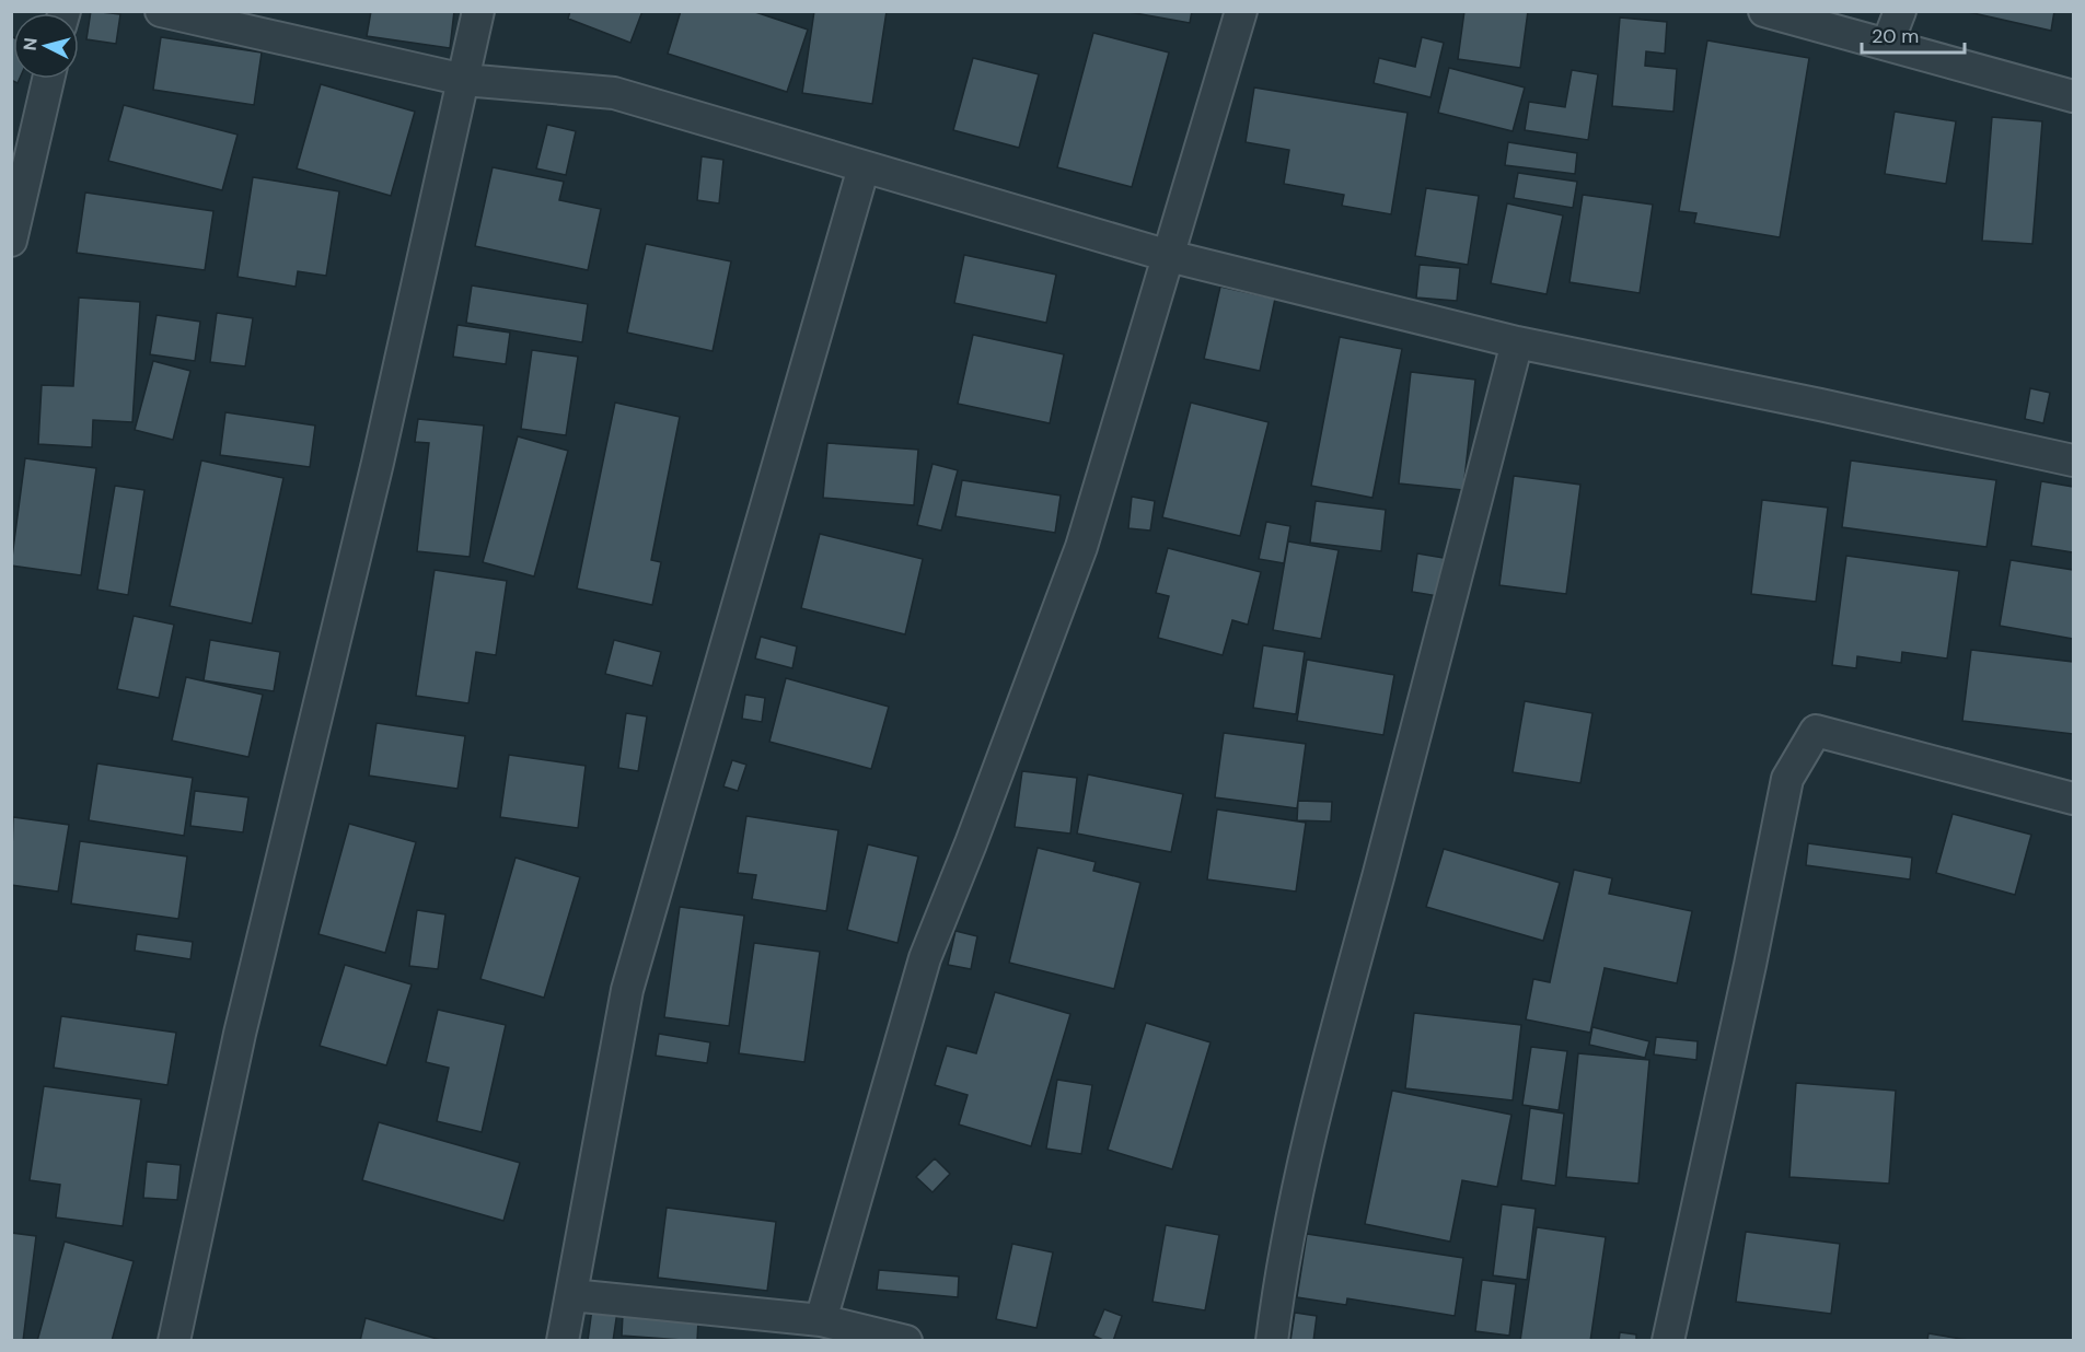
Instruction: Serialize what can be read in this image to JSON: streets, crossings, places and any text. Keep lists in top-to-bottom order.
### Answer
{
  "scale_bar": "20 m",
  "north": "left"
}
